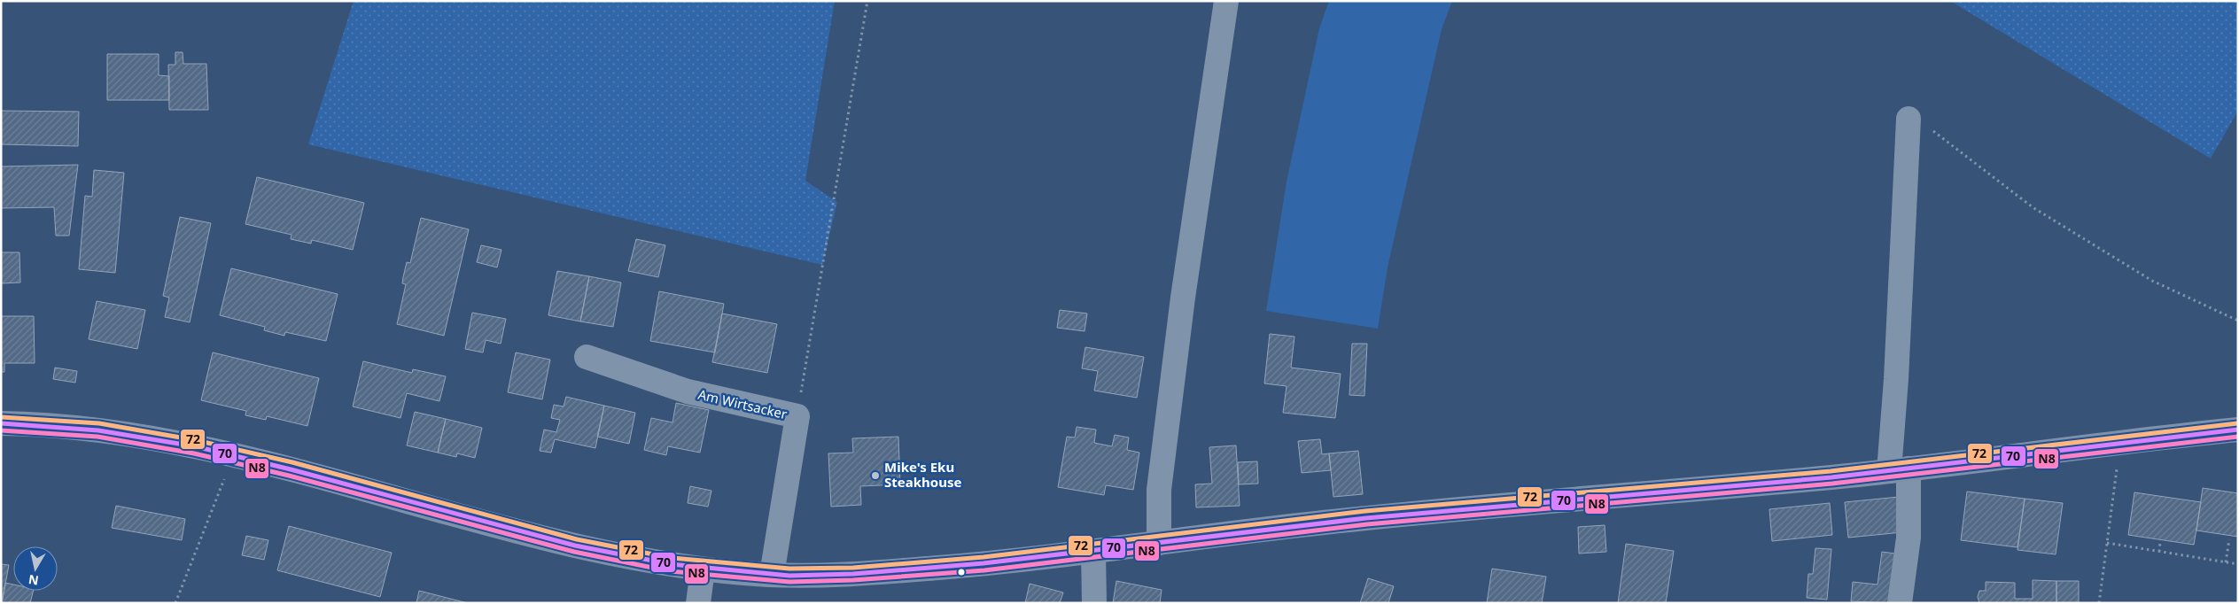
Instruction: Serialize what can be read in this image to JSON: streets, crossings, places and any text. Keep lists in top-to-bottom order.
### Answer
{
  "streets": {
    "street": ["Am Wirtsacker"]
  },
  "places": ["Mike's Eku Steakhouse"],
  "lines": ["transit line 72", "transit line 70", "transit line N8"],
  "north": "bottom"
}
